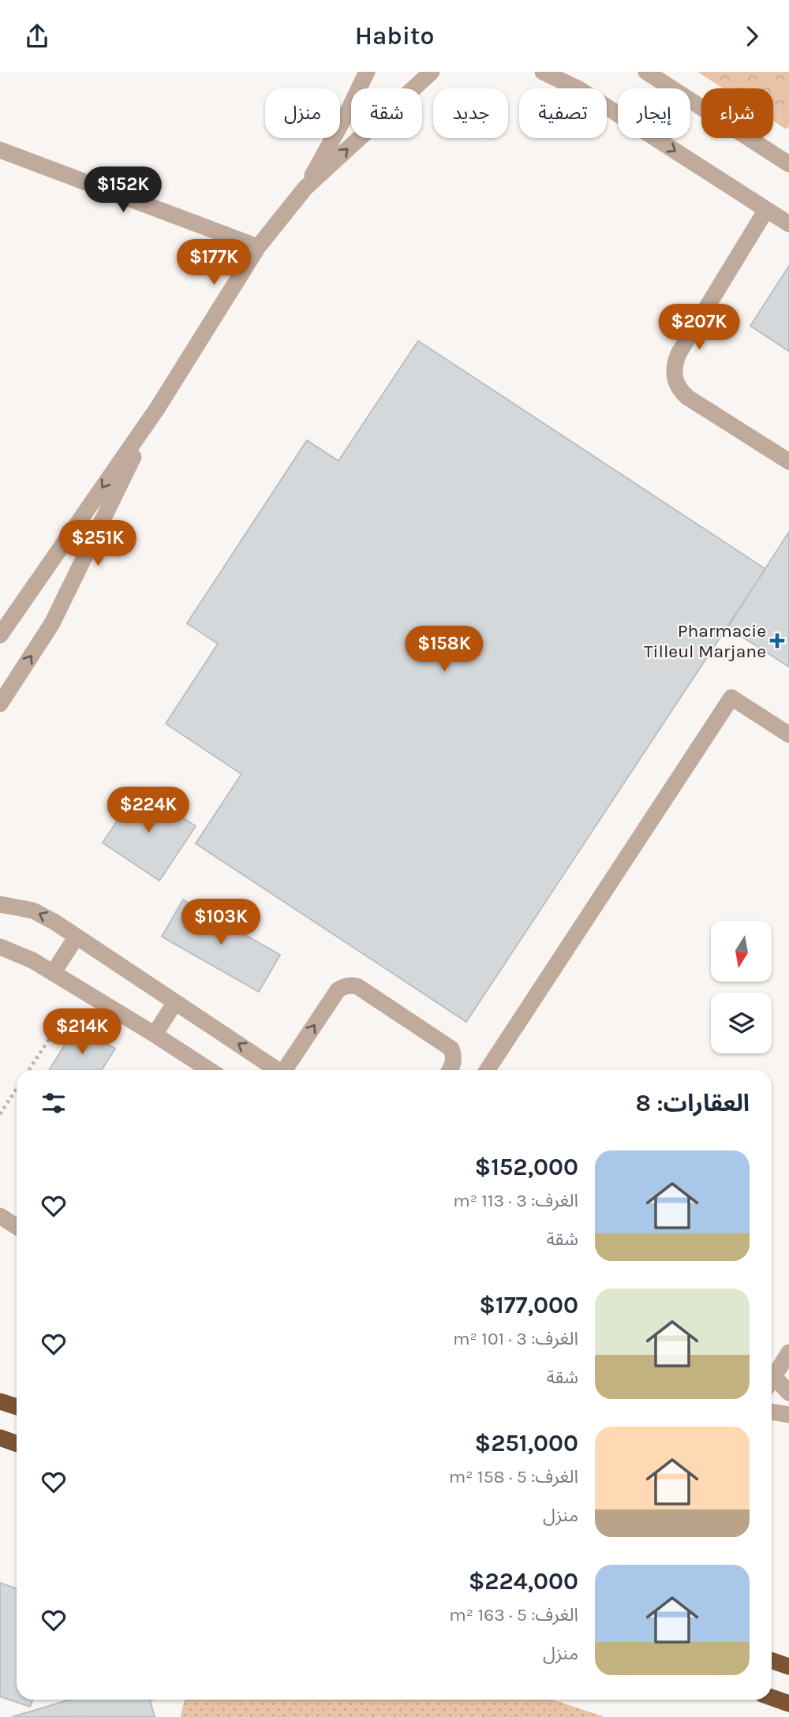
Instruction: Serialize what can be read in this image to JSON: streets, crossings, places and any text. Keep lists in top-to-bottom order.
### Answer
{
  "places": {
    "health": ["Pharmacie Tilleul Marjane"]
  },
  "north": "bottom",
  "page": {
    "header": "Habito",
    "chip": [
      "شراء",
      "إيجار",
      "تصفية",
      "جديد",
      "شقة",
      "منزل"
    ],
    "price": [
      "$152K",
      "$177K",
      "$207K",
      "$251K",
      "$158K",
      "$224K",
      "$103K",
      "$214K"
    ],
    "heading": "العقارات: 8",
    "list": [
      {
        "name": "$152,000",
        "note": "الغرف: 3 · 113 m² · شقة"
      },
      {
        "name": "$177,000",
        "note": "الغرف: 3 · 101 m² · شقة"
      },
      {
        "name": "$251,000",
        "note": "الغرف: 5 · 158 m² · منزل"
      },
      {
        "name": "$224,000",
        "note": "الغرف: 5 · 163 m² · منزل"
      }
    ]
  }
}
